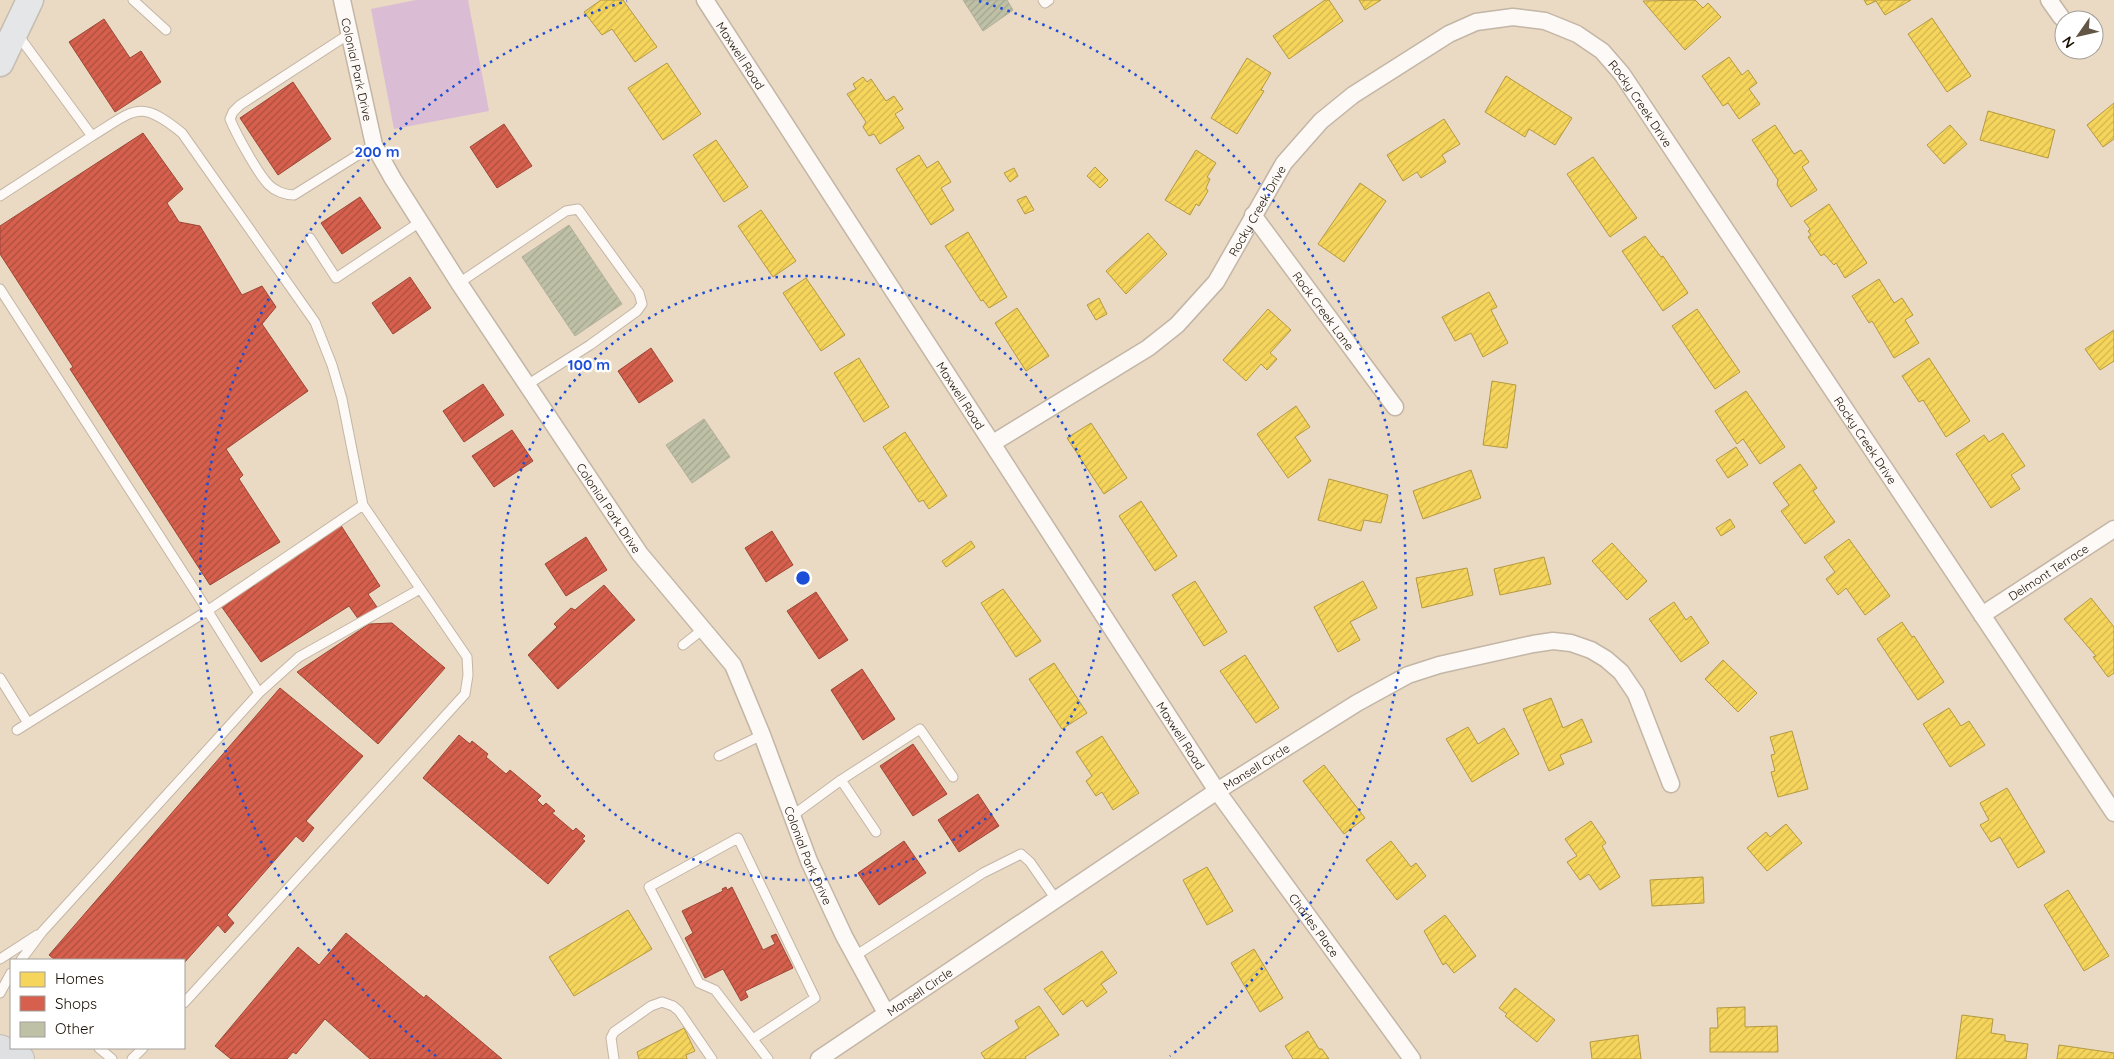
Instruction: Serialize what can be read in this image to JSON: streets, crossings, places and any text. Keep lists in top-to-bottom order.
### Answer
{
  "streets": {
    "street": [
      "Maxwell Road",
      "Colonial Park Drive",
      "Rocky Creek Drive",
      "Rock Creek Lane",
      "Delmont Terrace",
      "Mansell Circle",
      "Charles Place"
    ]
  },
  "crossings": [
    ["Maxwell Road", "Rocky Creek Drive"],
    ["Maxwell Road", "Mansell Circle"],
    ["Maxwell Road", "Charles Place"],
    ["Colonial Park Drive", "Mansell Circle"],
    ["Rocky Creek Drive", "Rock Creek Lane"],
    ["Rocky Creek Drive", "Delmont Terrace"],
    ["Mansell Circle", "Charles Place"]
  ],
  "legend": ["Homes", "Shops", "Other"],
  "north": "bottom left",
  "rings": ["200 m", "100 m"]
}
